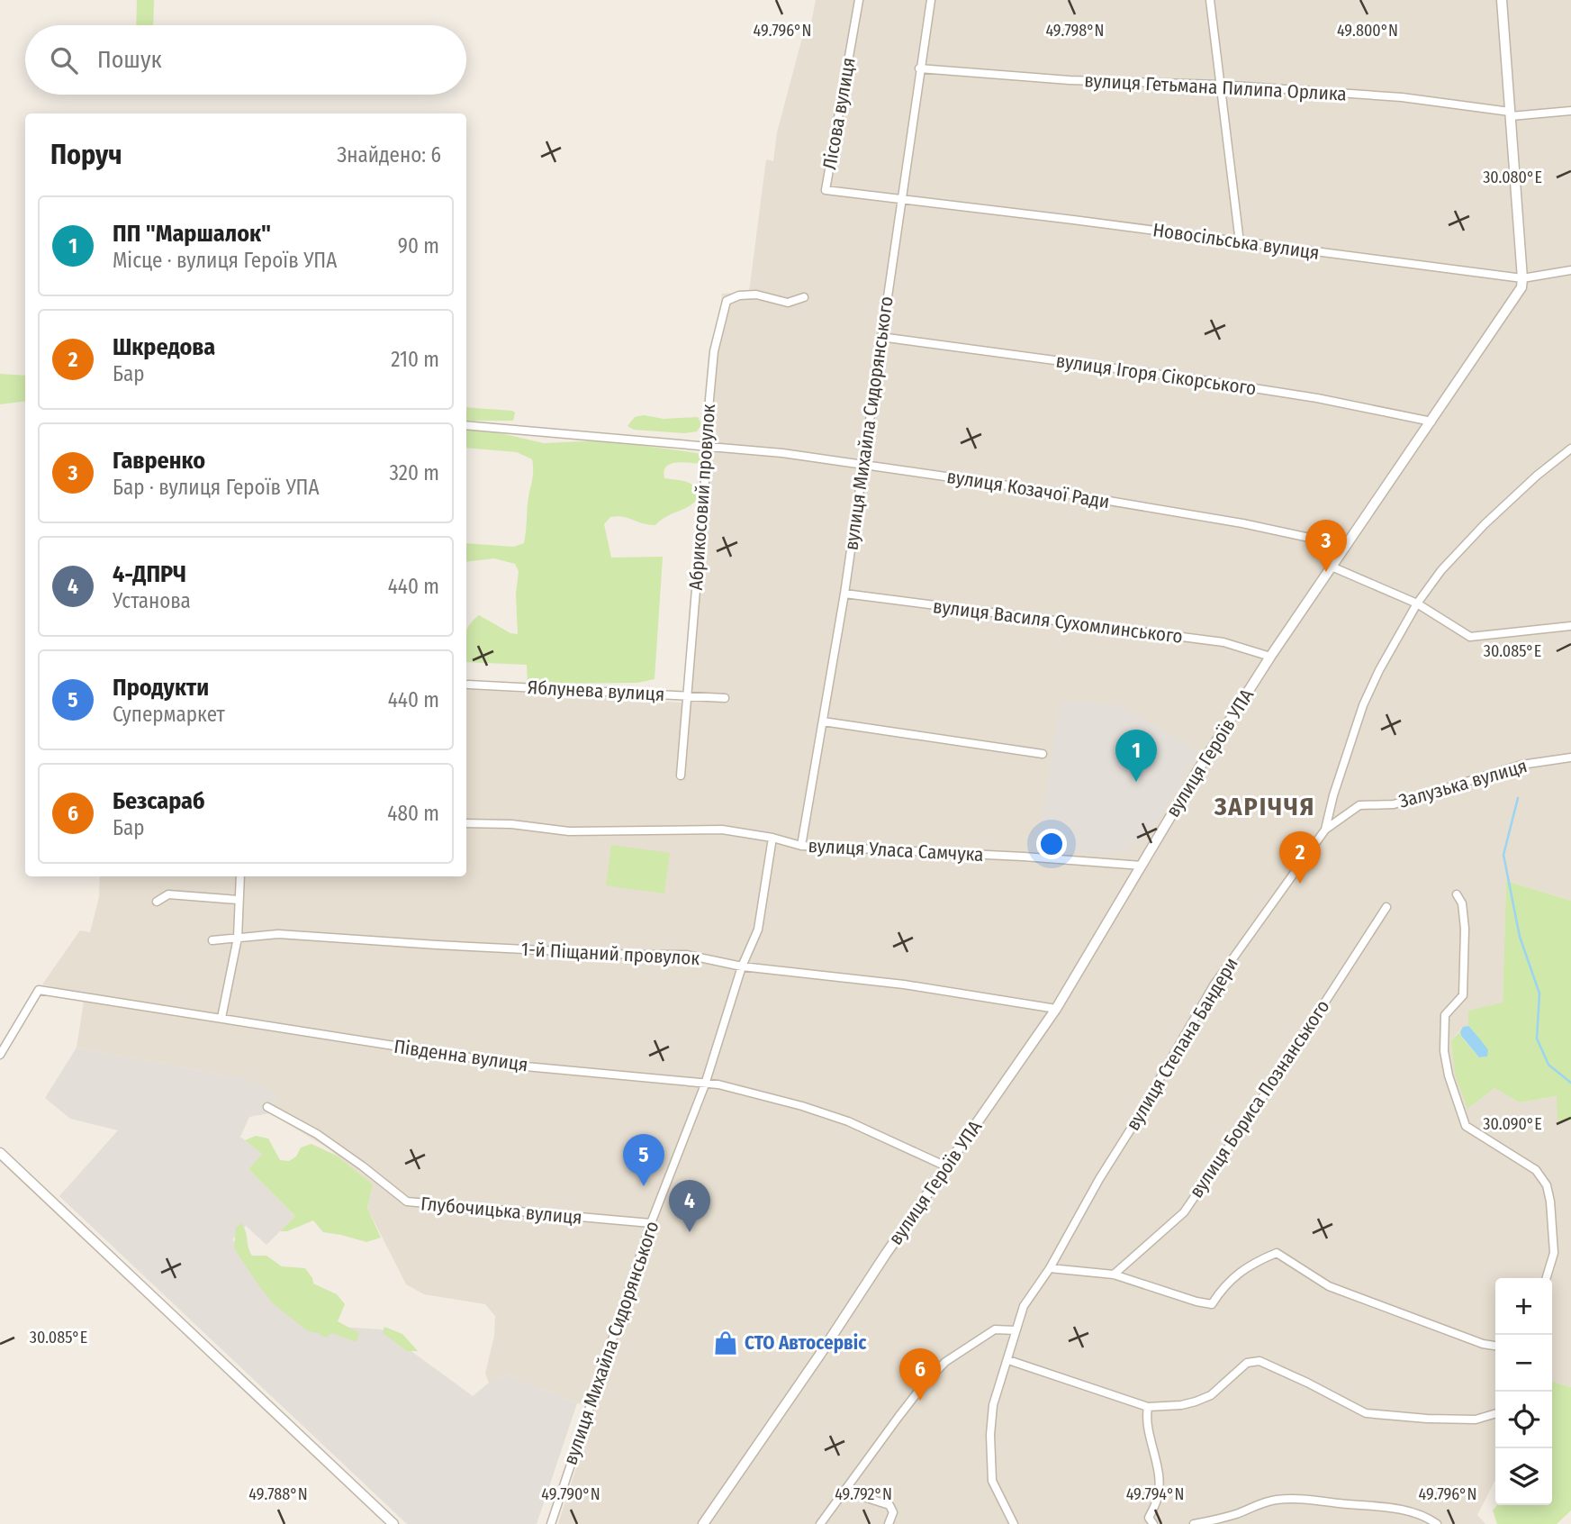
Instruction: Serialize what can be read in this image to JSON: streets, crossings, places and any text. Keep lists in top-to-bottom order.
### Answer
{
  "streets": {
    "street": [
      "вулиця Гетьмана Пилипа Орлика",
      "Лісова вулиця",
      "Новосільська вулиця",
      "вулиця Ігоря Сікорського",
      "вулиця Михайла Сидорянського",
      "вулиця Козачої Ради",
      "Абрикосовий провулок",
      "вулиця Василя Сухомлинського",
      "Яблунева вулиця",
      "вулиця Героїв УПА",
      "Залузька вулиця",
      "вулиця Уласа Самчука",
      "1-й Піщаний провулок",
      "вулиця Степана Бандери",
      "Південна вулиця",
      "вулиця Бориса Познанського",
      "Глубочицька вулиця"
    ]
  },
  "crossings": [
    ["вулиця Гетьмана Пилипа Орлика", "вулиця Михайла Сидорянського"],
    ["вулиця Гетьмана Пилипа Орлика", "вулиця Героїв УПА"],
    ["Лісова вулиця", "Новосільська вулиця"],
    ["Лісова вулиця", "вулиця Михайла Сидорянського"],
    ["Новосільська вулиця", "вулиця Михайла Сидорянського"],
    ["Новосільська вулиця", "вулиця Героїв УПА"],
    ["вулиця Ігоря Сікорського", "вулиця Михайла Сидорянського"],
    ["вулиця Ігоря Сікорського", "вулиця Героїв УПА"],
    ["вулиця Михайла Сидорянського", "вулиця Козачої Ради"],
    ["вулиця Михайла Сидорянського", "вулиця Василя Сухомлинського"],
    ["вулиця Михайла Сидорянського", "вулиця Уласа Самчука"],
    ["вулиця Михайла Сидорянського", "1-й Піщаний провулок"],
    ["вулиця Михайла Сидорянського", "Південна вулиця"],
    ["вулиця Михайла Сидорянського", "Глубочицька вулиця"],
    ["вулиця Козачої Ради", "Абрикосовий провулок"],
    ["вулиця Козачої Ради", "вулиця Героїв УПА"],
    ["Абрикосовий провулок", "Яблунева вулиця"],
    ["вулиця Василя Сухомлинського", "вулиця Героїв УПА"],
    ["вулиця Героїв УПА", "вулиця Уласа Самчука"],
    ["вулиця Героїв УПА", "1-й Піщаний провулок"],
    ["вулиця Героїв УПА", "Південна вулиця"],
    ["Залузька вулиця", "вулиця Степана Бандери"]
  ],
  "districts": ["ЗАРІЧЧЯ"],
  "places": {
    "shop": ["СТО Автосервіс"]
  },
  "page": {
    "search": "Пошук",
    "heading": ["Поруч", "Знайдено: 6"],
    "list": [
      {
        "mark": "1",
        "name": "ПП \"Маршалок\"",
        "note": "Місце · вулиця Героїв УПА",
        "value": "90 m"
      },
      {
        "mark": "2",
        "name": "Шкредова",
        "note": "Бар",
        "value": "210 m"
      },
      {
        "mark": "3",
        "name": "Гавренко",
        "note": "Бар · вулиця Героїв УПА",
        "value": "320 m"
      },
      {
        "mark": "4",
        "name": "4-ДПРЧ",
        "note": "Установа",
        "value": "440 m"
      },
      {
        "mark": "5",
        "name": "Продукти",
        "note": "Супермаркет",
        "value": "440 m"
      },
      {
        "mark": "6",
        "name": "Безсараб",
        "note": "Бар",
        "value": "480 m"
      }
    ],
    "pins": [
      "3",
      "1",
      "2",
      "5",
      "4",
      "6"
    ],
    "map_buttons": ["+", "−"]
  },
  "coordinates": [
    "49.796°N",
    "49.798°N",
    "49.800°N",
    "30.080°E",
    "30.085°E",
    "30.090°E",
    "49.788°N",
    "49.790°N",
    "49.792°N",
    "49.794°N"
  ]
}
